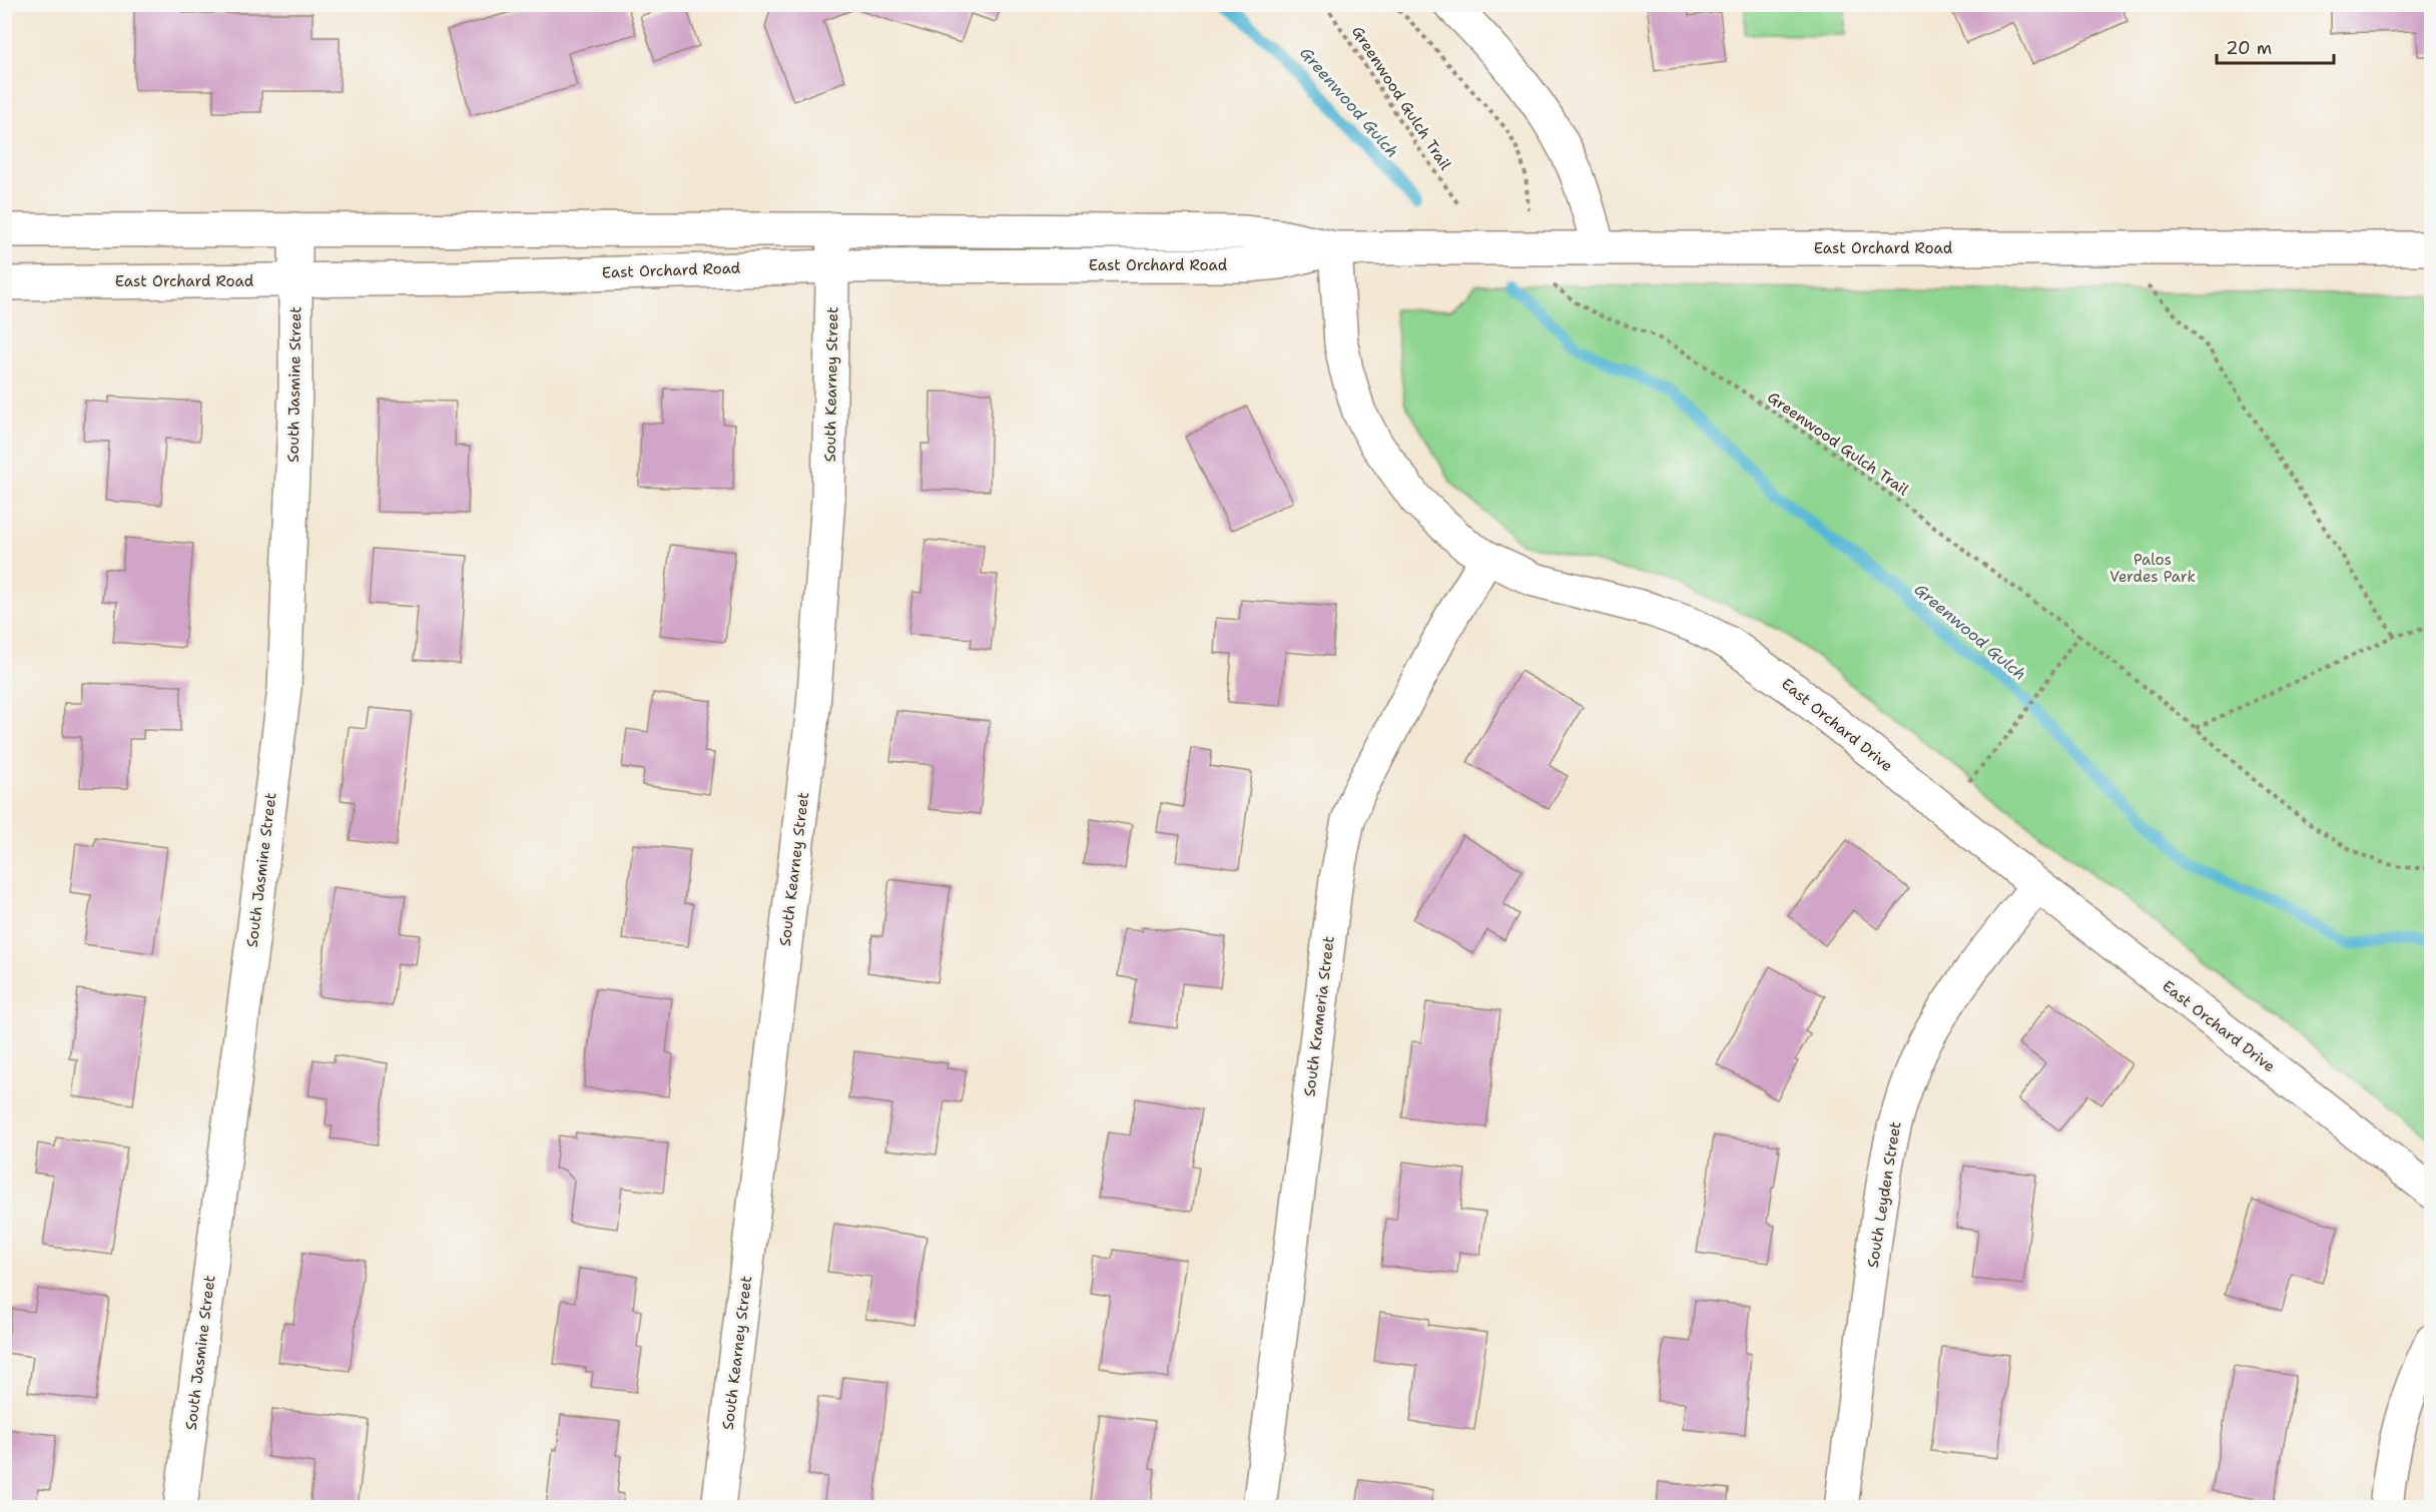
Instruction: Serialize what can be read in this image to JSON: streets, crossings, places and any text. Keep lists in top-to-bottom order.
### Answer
{
  "streets": {
    "street": [
      "East Orchard Road",
      "South Jasmine Street",
      "South Kearney Street",
      "East Orchard Drive",
      "South Krameria Street",
      "South Leyden Street"
    ],
    "path": ["Greenwood Gulch Trail"]
  },
  "crossings": [
    ["East Orchard Road", "South Jasmine Street"],
    ["East Orchard Road", "South Kearney Street"],
    ["East Orchard Road", "East Orchard Drive"],
    ["East Orchard Drive", "South Krameria Street"],
    ["East Orchard Drive", "South Leyden Street"]
  ],
  "water": ["Greenwood Gulch"],
  "parks": ["Palos Verdes Park"],
  "scale_bar": "20 m"
}
